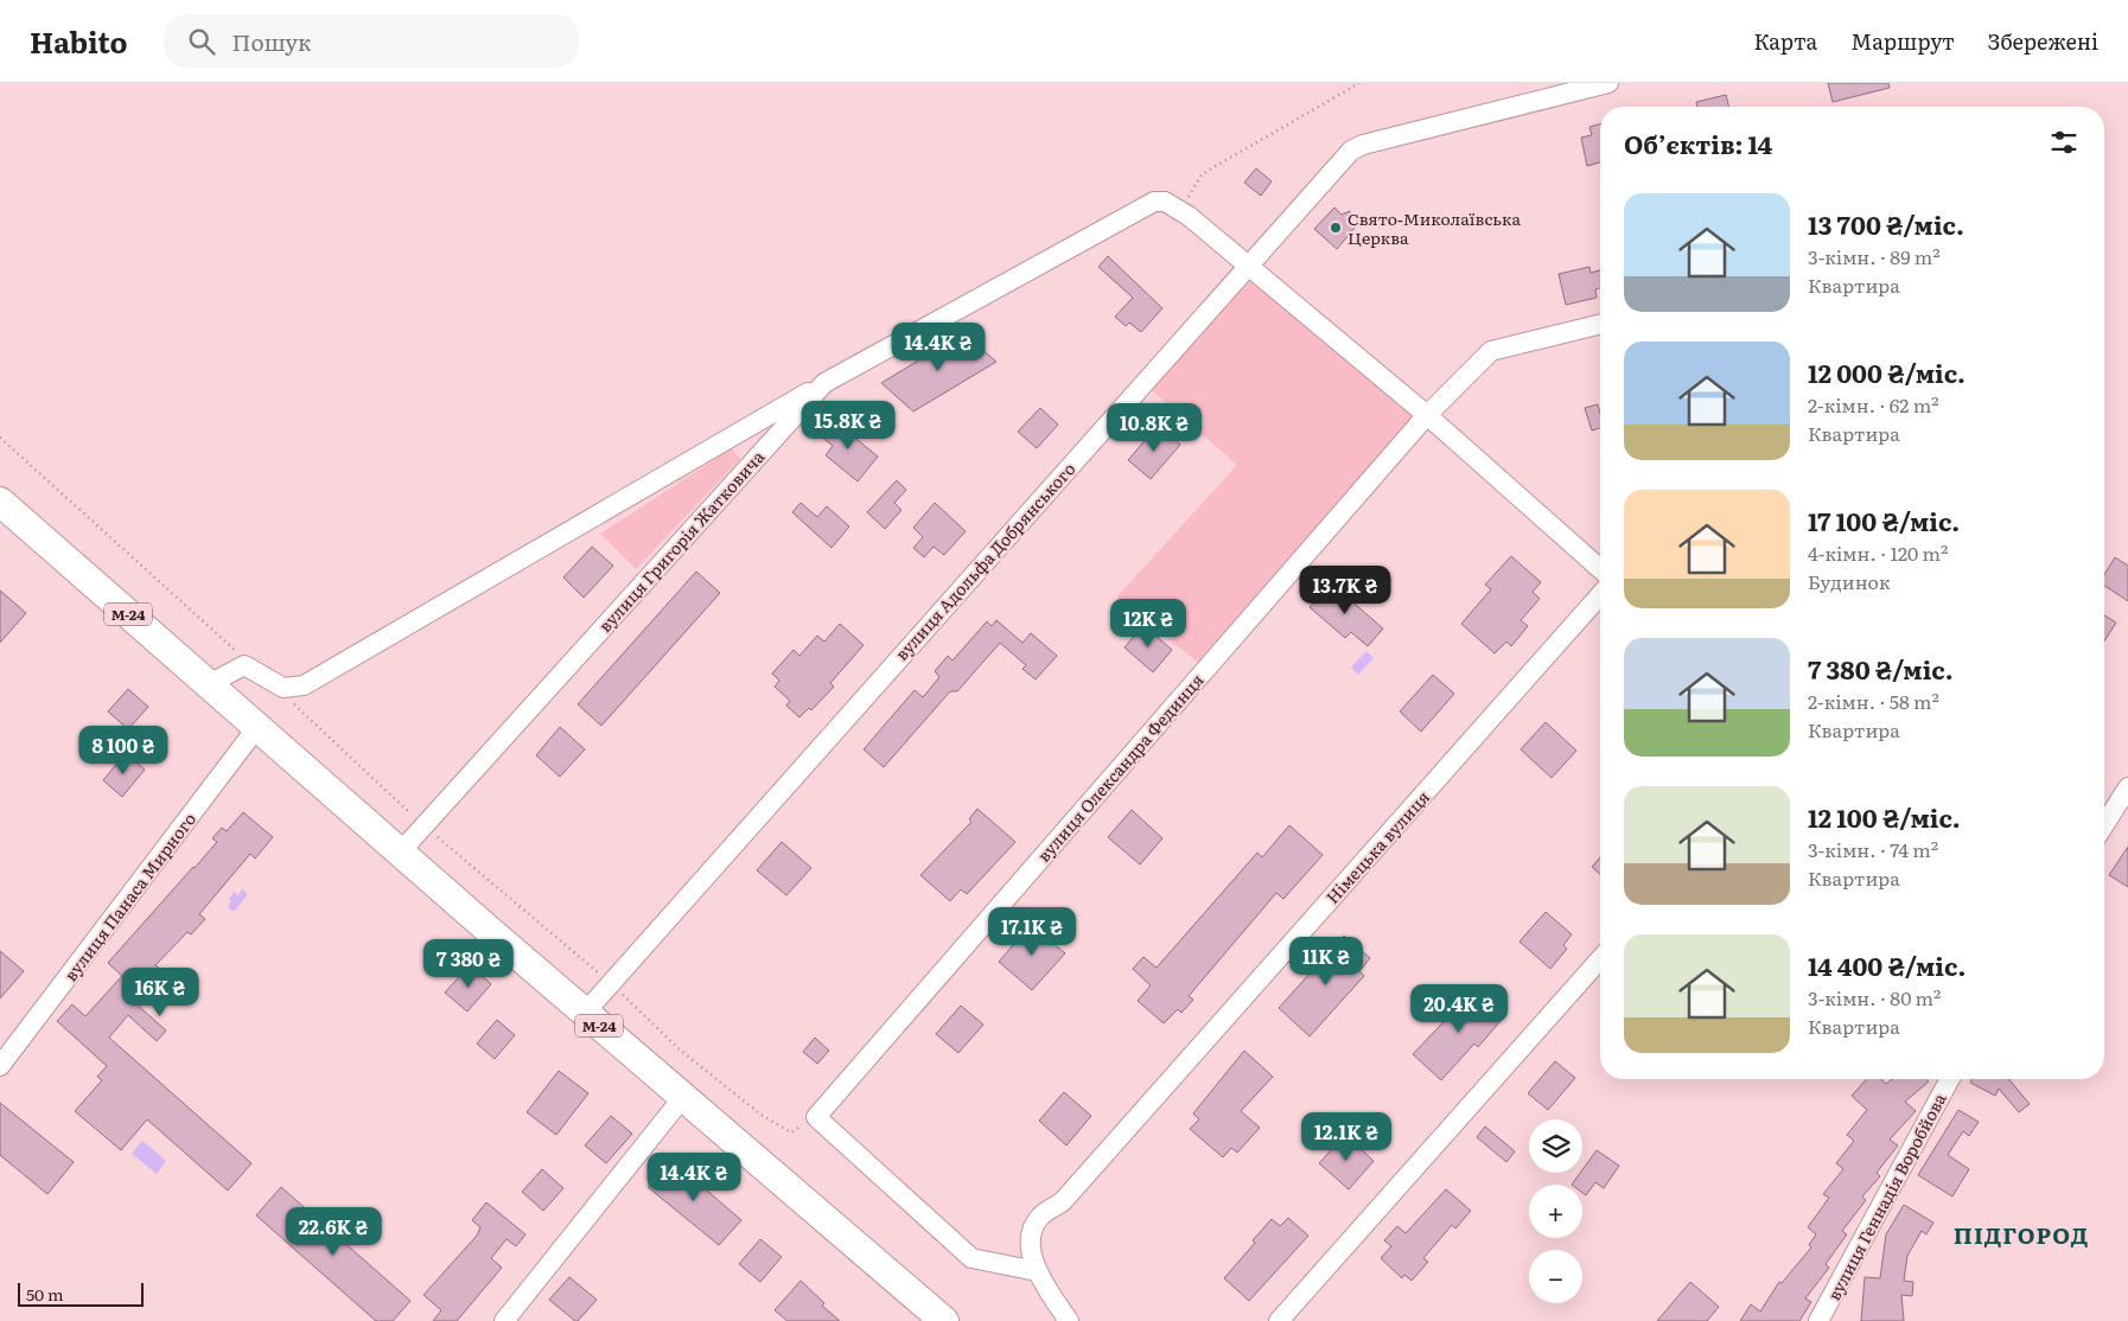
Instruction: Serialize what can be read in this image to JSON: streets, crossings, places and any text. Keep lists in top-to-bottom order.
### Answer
{
  "streets": {
    "highway": ["М-24"],
    "street": [
      "вулиця Григорія Жатковича",
      "вулиця Адольфа Добрянського",
      "вулиця Олександра Фединця",
      "Німецька вулиця",
      "вулиця Панаса Мирного",
      "вулиця Геннадія Воробйова"
    ]
  },
  "crossings": [
    ["вулиця Григорія Жатковича", "вулиця Адольфа Добрянського"],
    ["вулиця Григорія Жатковича", "М-24"],
    ["вулиця Григорія Жатковича", "вулиця Олександра Фединця"],
    ["вулиця Адольфа Добрянського", "М-24"],
    ["М-24", "вулиця Панаса Мирного"]
  ],
  "districts": ["ПІДГОРОД"],
  "places": ["Свято-Миколаївська Церква"],
  "scale_bar": "50 m",
  "page": {
    "header": "Habito",
    "search": "Пошук",
    "nav": ["Карта", "Маршрут", "Збережені"],
    "heading": "Об’єктів: 14",
    "list": [
      {
        "name": "13 700 ₴/міс.",
        "note": "3-кімн. · 89 m² · Квартира"
      },
      {
        "name": "12 000 ₴/міс.",
        "note": "2-кімн. · 62 m² · Квартира"
      },
      {
        "name": "17 100 ₴/міс.",
        "note": "4-кімн. · 120 m² · Будинок"
      },
      {
        "name": "7 380 ₴/міс.",
        "note": "2-кімн. · 58 m² · Квартира"
      },
      {
        "name": "12 100 ₴/міс.",
        "note": "3-кімн. · 74 m² · Квартира"
      },
      {
        "name": "14 400 ₴/міс.",
        "note": "3-кімн. · 80 m² · Квартира"
      }
    ],
    "price": [
      "14.4K ₴",
      "15.8K ₴",
      "10.8K ₴",
      "13.7K ₴",
      "12K ₴",
      "8 100 ₴",
      "17.1K ₴",
      "11K ₴",
      "7 380 ₴",
      "16K ₴",
      "20.4K ₴",
      "12.1K ₴",
      "14.4K ₴",
      "22.6K ₴"
    ],
    "map_buttons": ["+", "−"],
    "scale": "50 m"
  }
}
